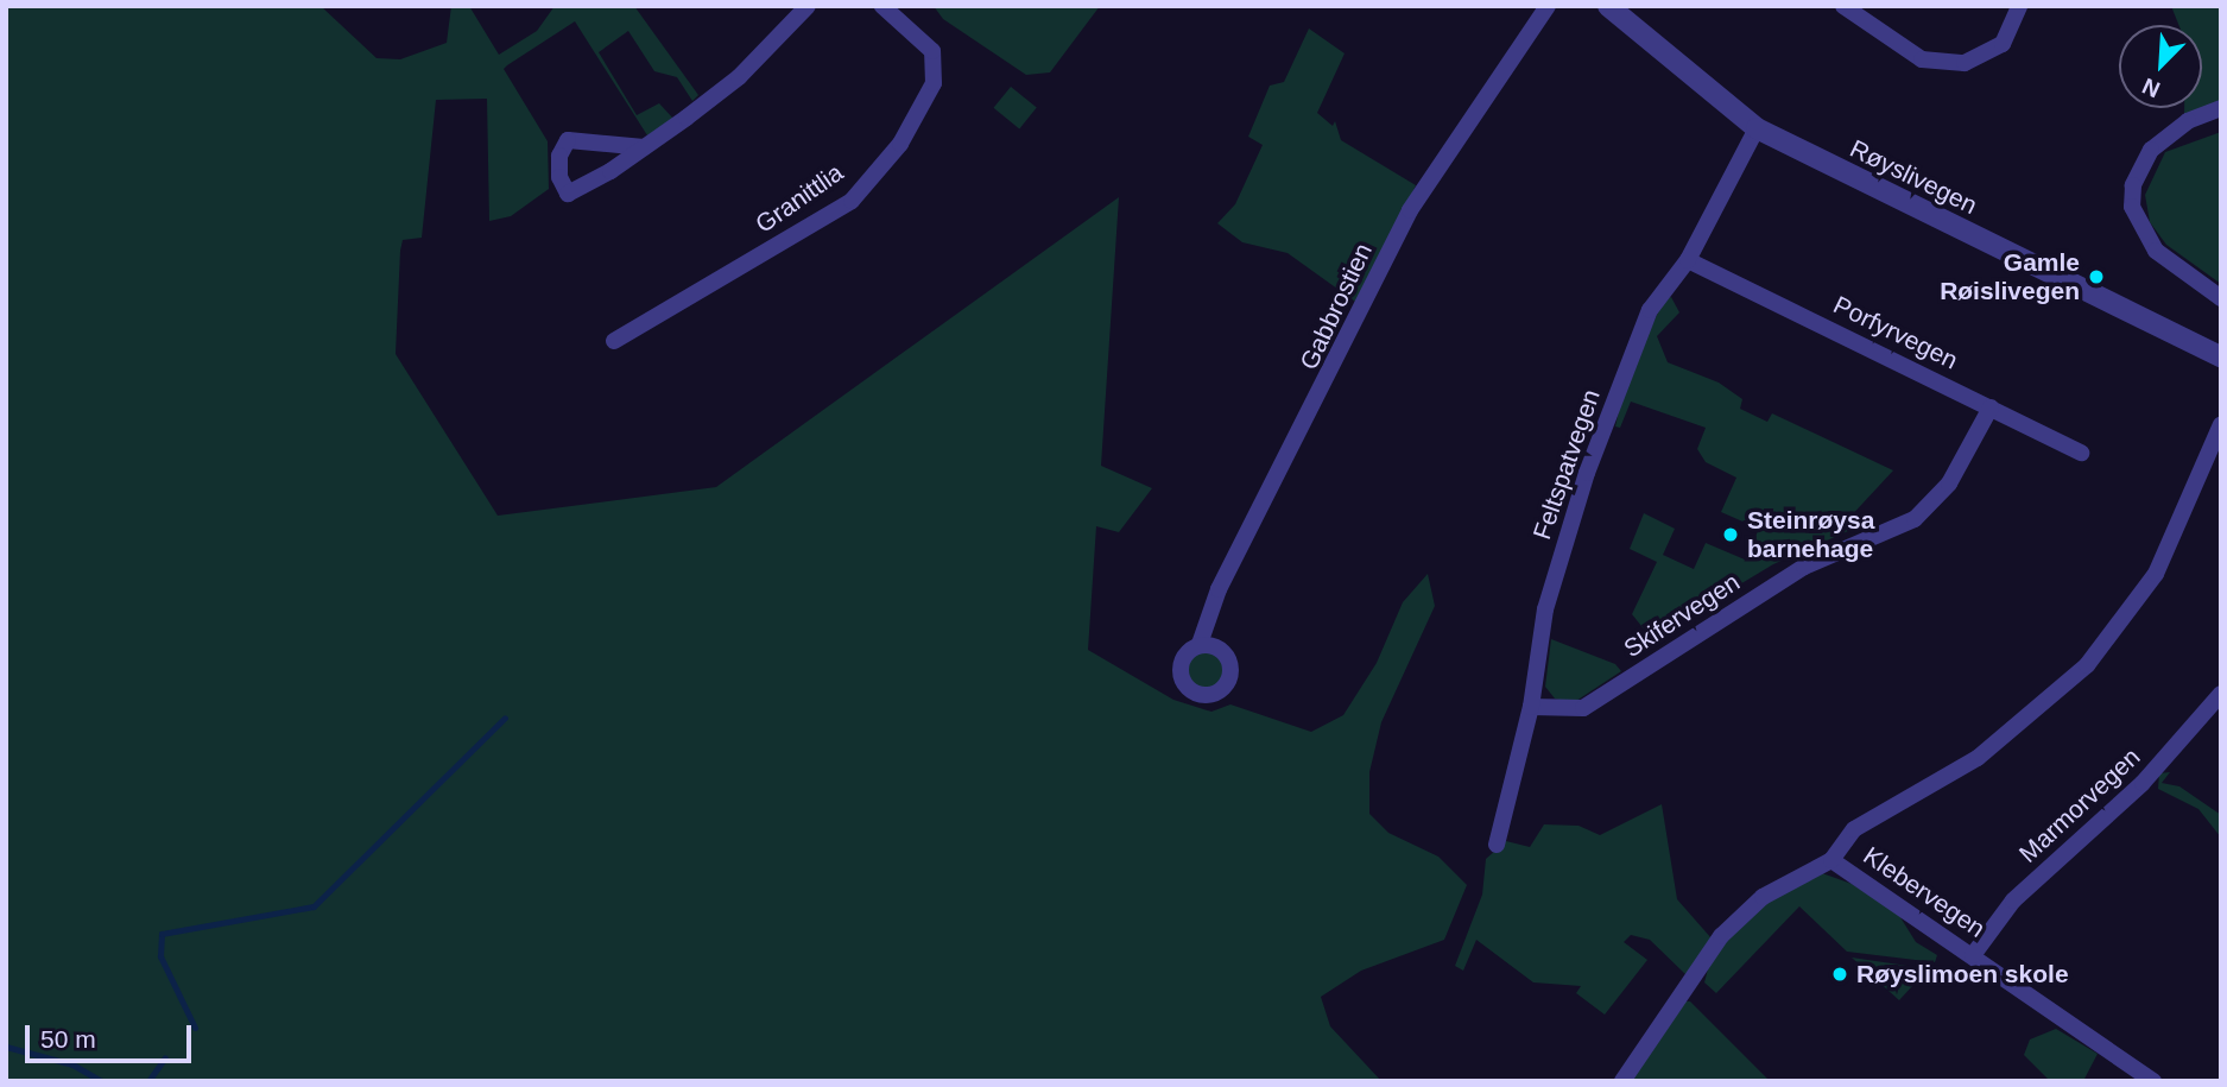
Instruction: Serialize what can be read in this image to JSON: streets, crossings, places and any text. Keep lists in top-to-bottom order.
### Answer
{
  "streets": {
    "street": [
      "Røyslivegen",
      "Granittlia",
      "Gabbrostien",
      "Porfyrvegen",
      "Feltspatvegen",
      "Skifervegen",
      "Marmorvegen",
      "Klebervegen"
    ]
  },
  "crossings": [
    ["Røyslivegen", "Feltspatvegen"],
    ["Porfyrvegen", "Feltspatvegen"],
    ["Porfyrvegen", "Skifervegen"],
    ["Feltspatvegen", "Skifervegen"],
    ["Marmorvegen", "Klebervegen"]
  ],
  "places": ["Gamle Røislivegen", "Steinrøysa barnehage", "Røyslimoen skole"],
  "scale_bar": "50 m",
  "north": "bottom left"
}
